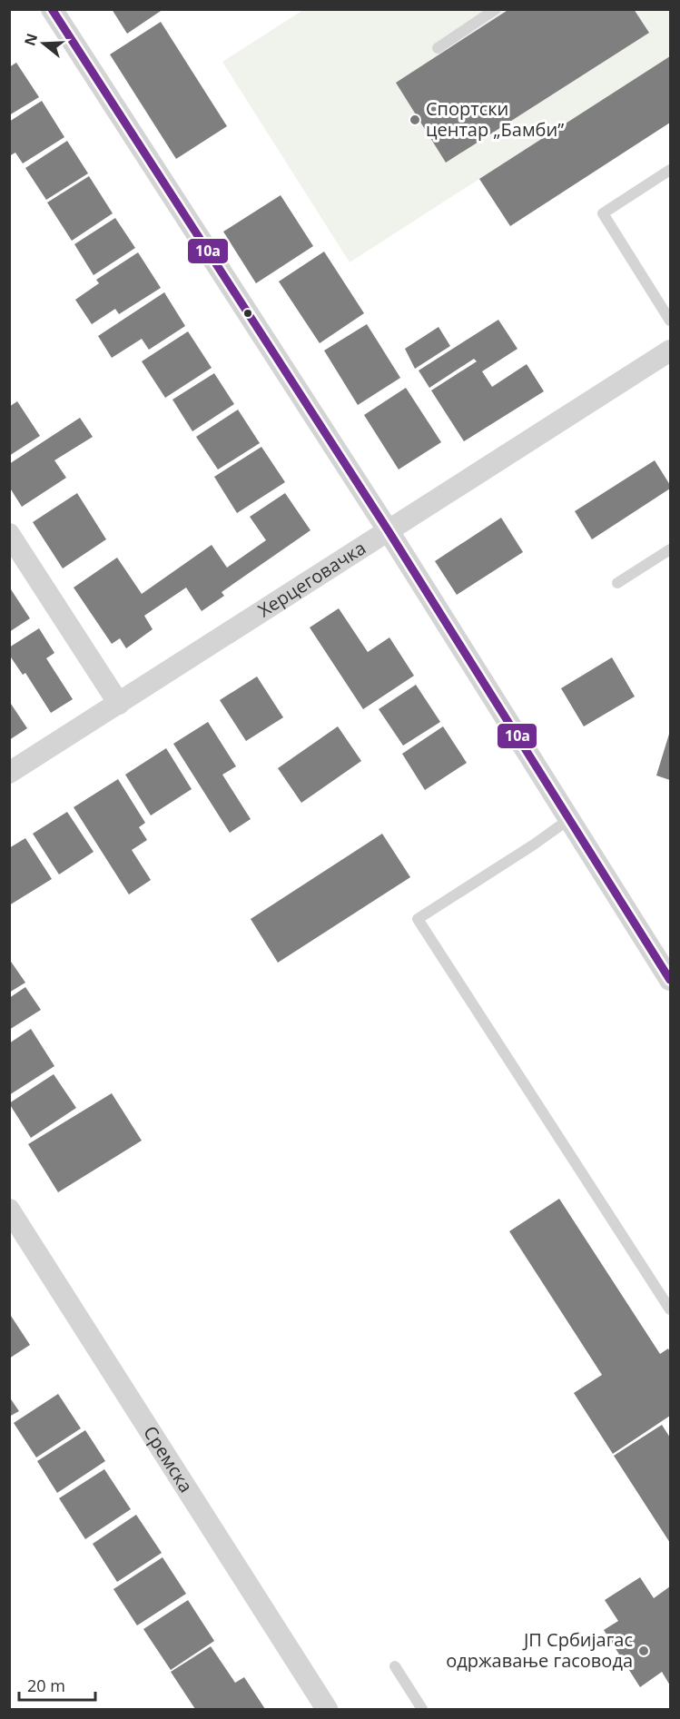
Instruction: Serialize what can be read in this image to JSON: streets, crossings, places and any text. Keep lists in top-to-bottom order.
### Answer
{
  "streets": {
    "street": ["Херцеговачка", "Сремска"]
  },
  "places": ["Спортски центар „Бамби”", "ЈП Србијагас одржавање гасовода"],
  "lines": ["transit line 10а"],
  "scale_bar": "20 m",
  "north": "left"
}
